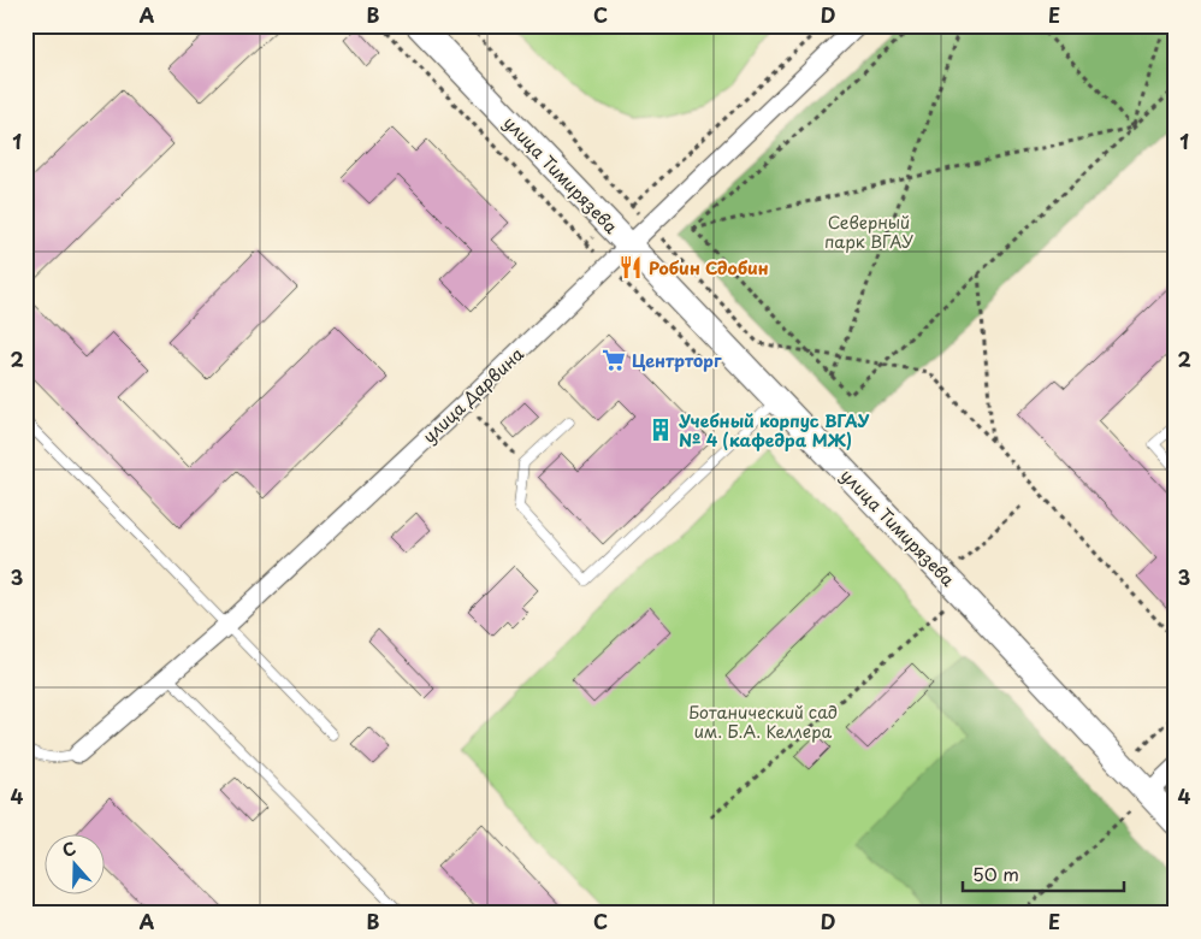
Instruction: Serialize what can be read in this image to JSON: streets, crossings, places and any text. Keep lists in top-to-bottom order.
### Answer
{
  "streets": {
    "main road": ["улица Тимирязева"],
    "street": ["улица Дарвина"]
  },
  "crossings": [
    ["улица Тимирязева", "улица Дарвина"]
  ],
  "parks": ["Северный парк ВГАУ", "Ботанический сад им. Б.А. Келлера"],
  "places": {
    "restaurant": ["Робин Сдобин"],
    "supermarket": ["Центрторг"],
    "building": ["Учебный корпус ВГАУ № 4 (кафедра МЖ)"]
  },
  "scale_bar": "50 m",
  "north": "top",
  "grid": {
    "columns": [
      "A",
      "B",
      "C",
      "D",
      "E"
    ],
    "rows": [
      "1",
      "2",
      "3",
      "4"
    ]
  }
}
